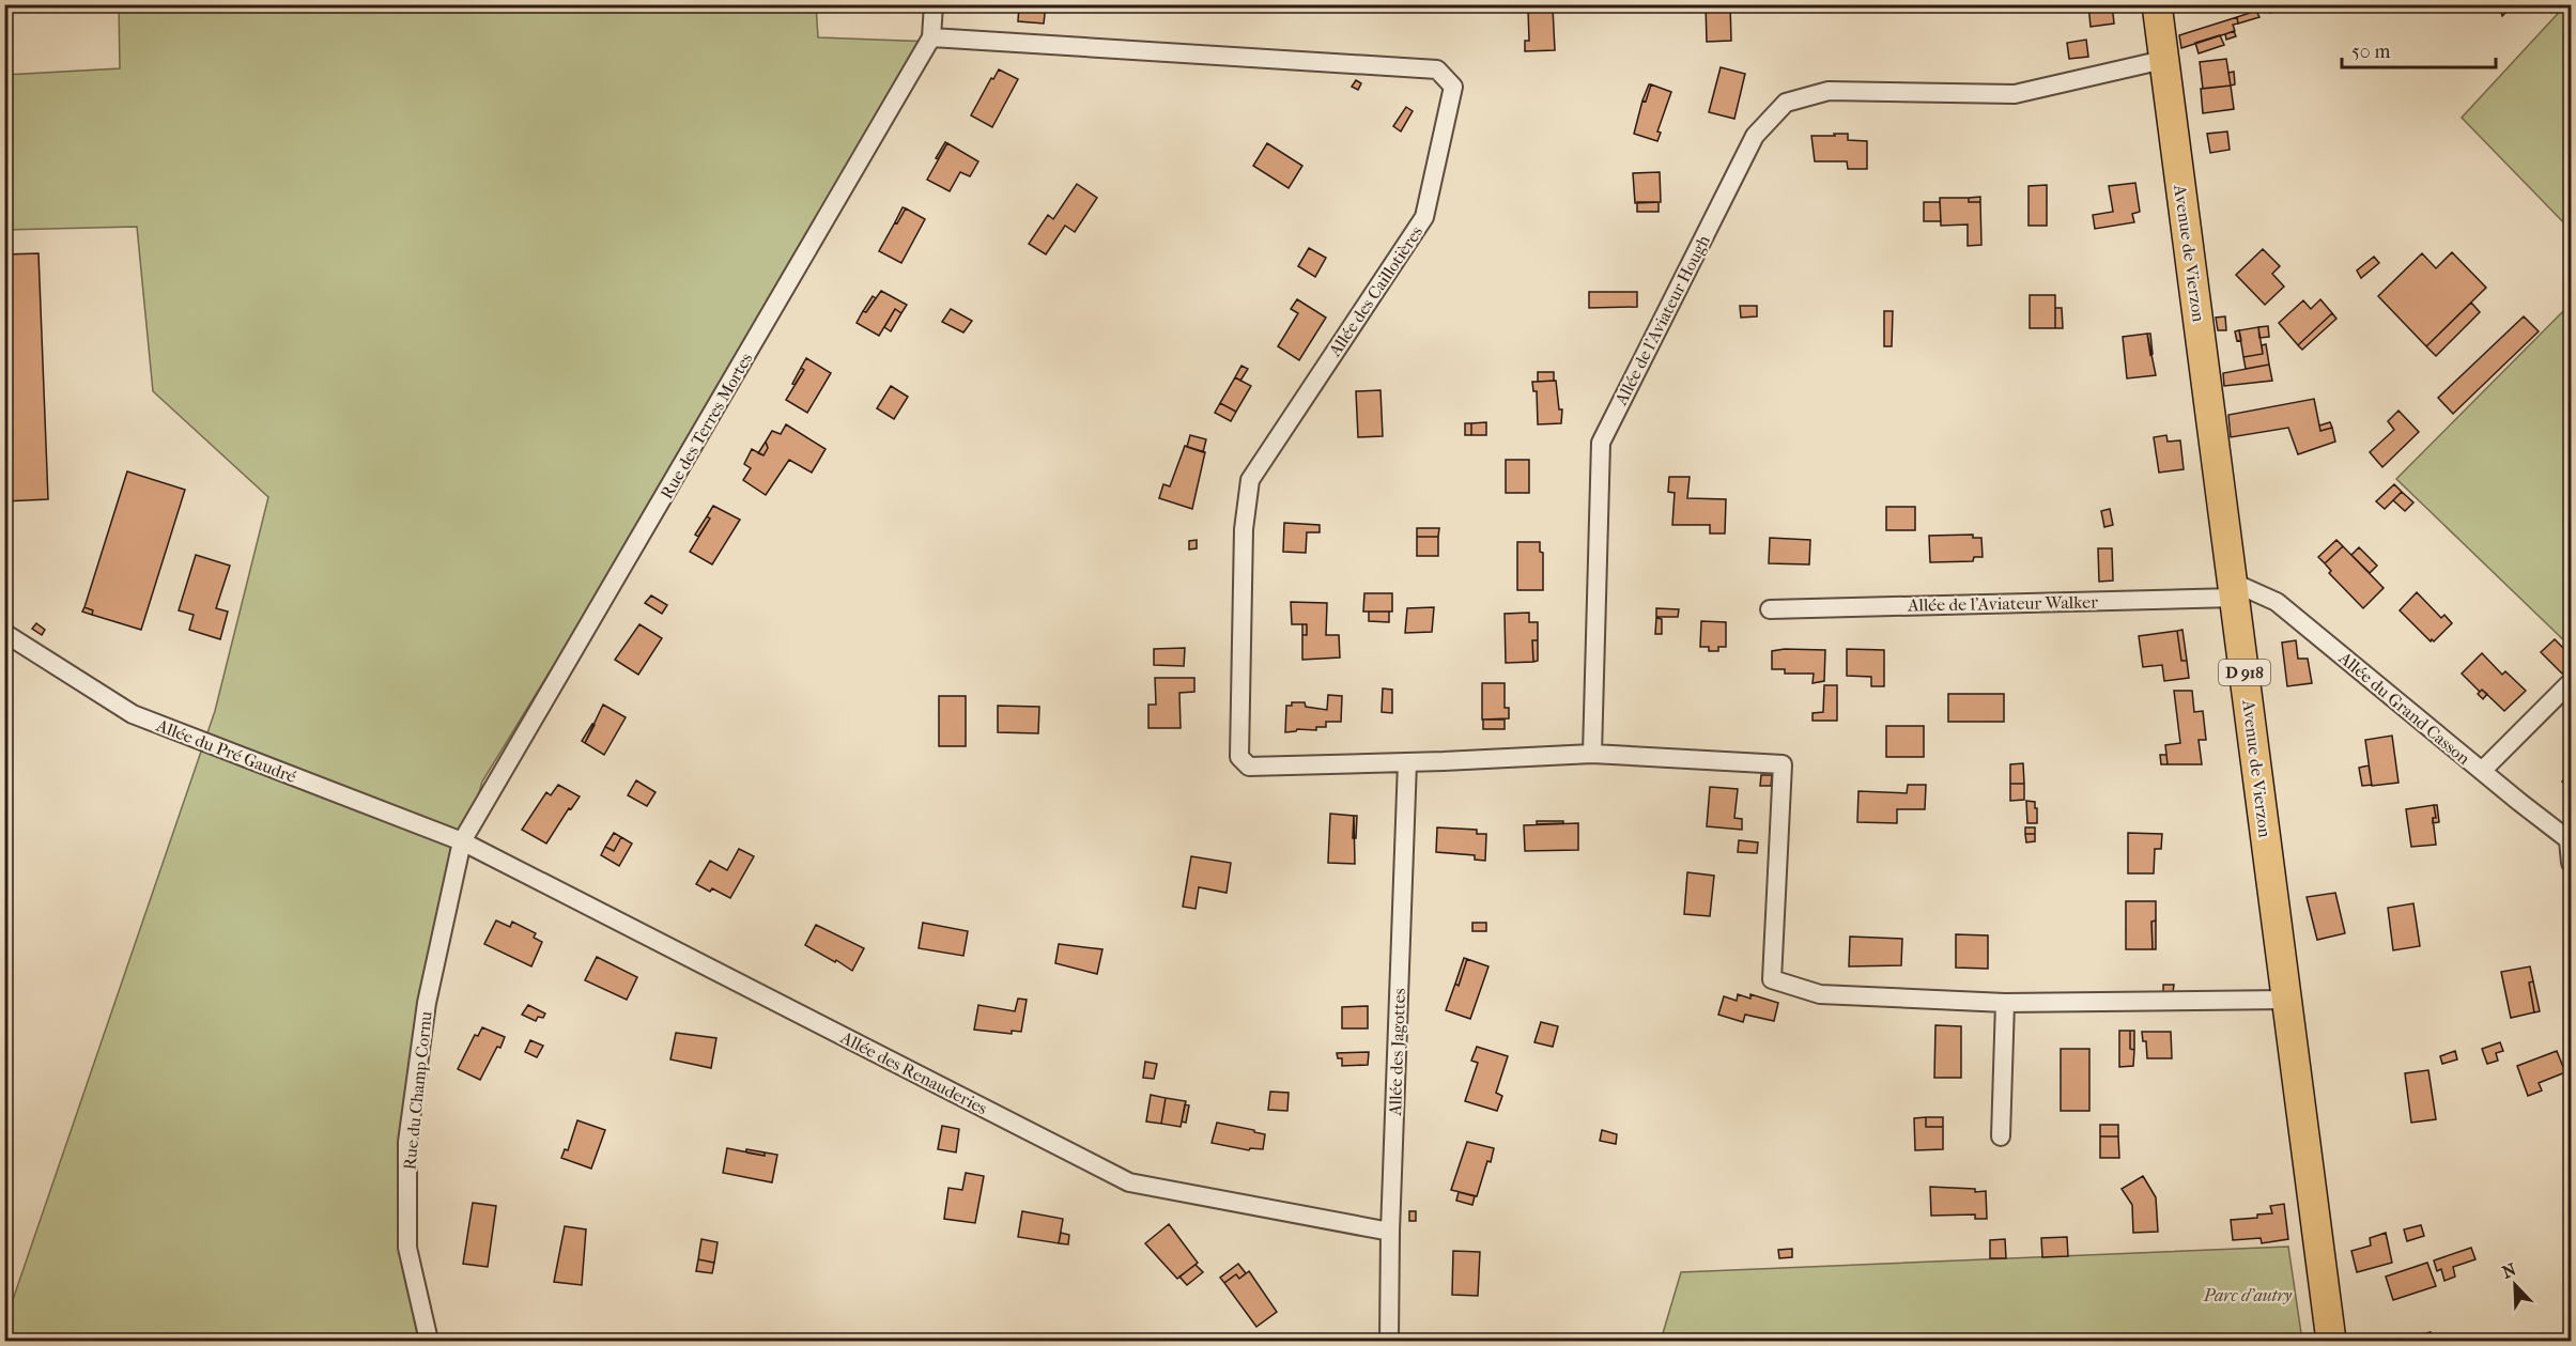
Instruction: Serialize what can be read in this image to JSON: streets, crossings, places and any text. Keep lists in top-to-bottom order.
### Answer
{
  "streets": {
    "main road": ["Avenue de Vierzon", "D 918"],
    "street": [
      "Allée des Caillotières",
      "Allée de l'Aviateur Hough",
      "Rue des Terres Mortes",
      "Allée de l'Aviateur Walker",
      "Allée du Grand Casson",
      "Allée du Pré Gaudré",
      "Allée des Jagottes",
      "Allée des Renauderies",
      "Rue du Champ Cornu"
    ]
  },
  "crossings": [
    ["Avenue de Vierzon", "Allée de l'Aviateur Hough"],
    ["Avenue de Vierzon", "Allée de l'Aviateur Walker"],
    ["Avenue de Vierzon", "Allée du Grand Casson"],
    ["Allée des Caillotières", "Rue des Terres Mortes"],
    ["Allée des Caillotières", "Allée des Jagottes"],
    ["Rue des Terres Mortes", "Allée du Pré Gaudré"],
    ["Rue des Terres Mortes", "Allée des Renauderies"],
    ["Rue des Terres Mortes", "Rue du Champ Cornu"],
    ["Allée de l'Aviateur Walker", "Allée du Grand Casson"],
    ["Allée du Pré Gaudré", "Allée des Renauderies"],
    ["Allée du Pré Gaudré", "Rue du Champ Cornu"],
    ["Allée des Jagottes", "Allée des Renauderies"],
    ["Allée des Renauderies", "Rue du Champ Cornu"]
  ],
  "parks": ["Parc d'autry"],
  "scale_bar": "50 m",
  "north": "top left"
}
